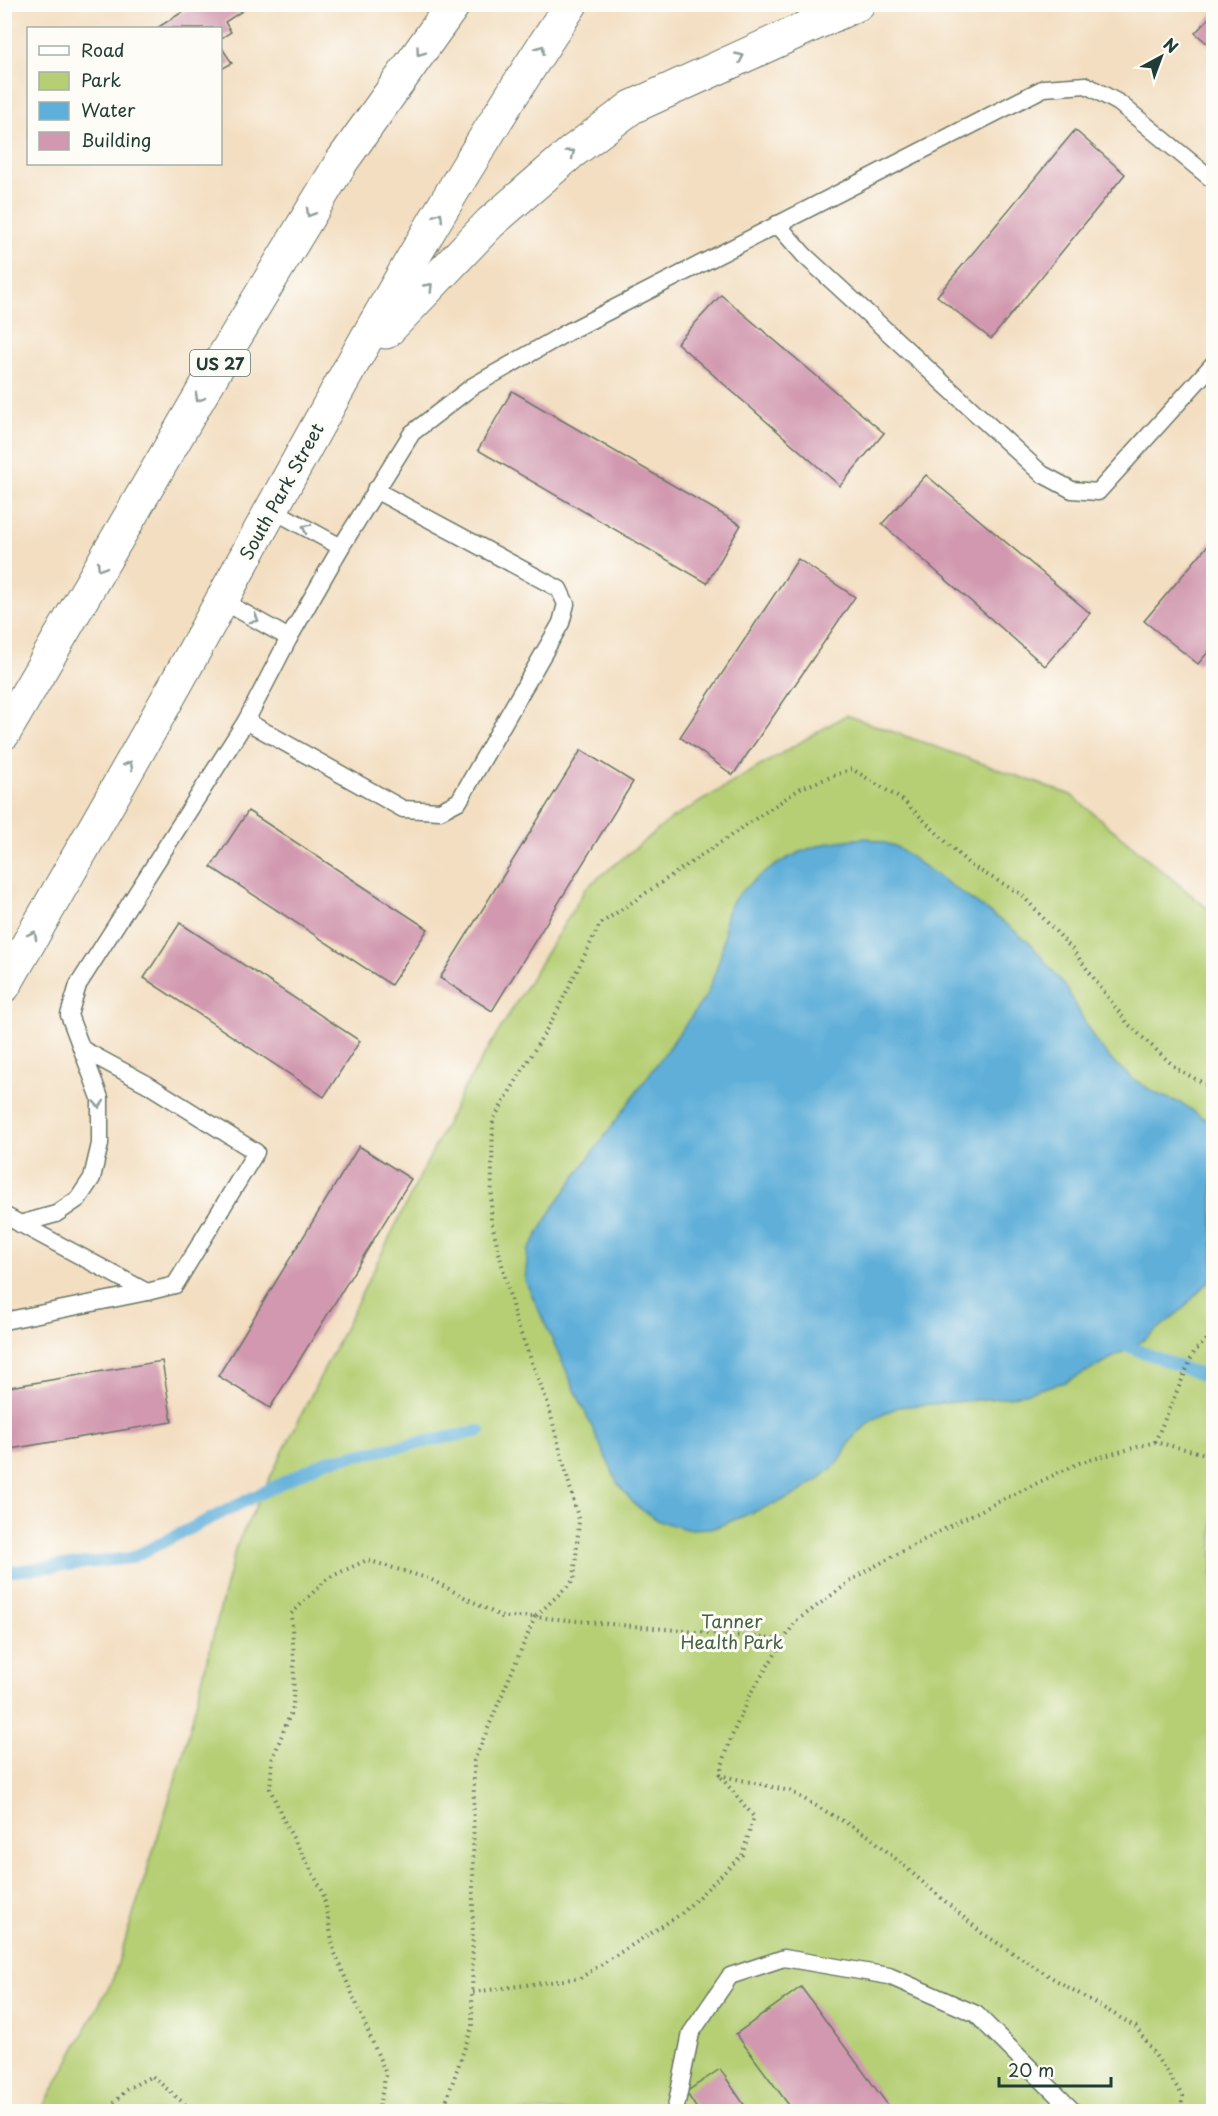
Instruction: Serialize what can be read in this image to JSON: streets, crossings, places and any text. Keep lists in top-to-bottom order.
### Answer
{
  "streets": {
    "main road": ["US 27", "South Park Street"]
  },
  "parks": ["Tanner Health Park"],
  "legend": [
    "Road",
    "Park",
    "Water",
    "Building"
  ],
  "scale_bar": "20 m",
  "north": "top right"
}
